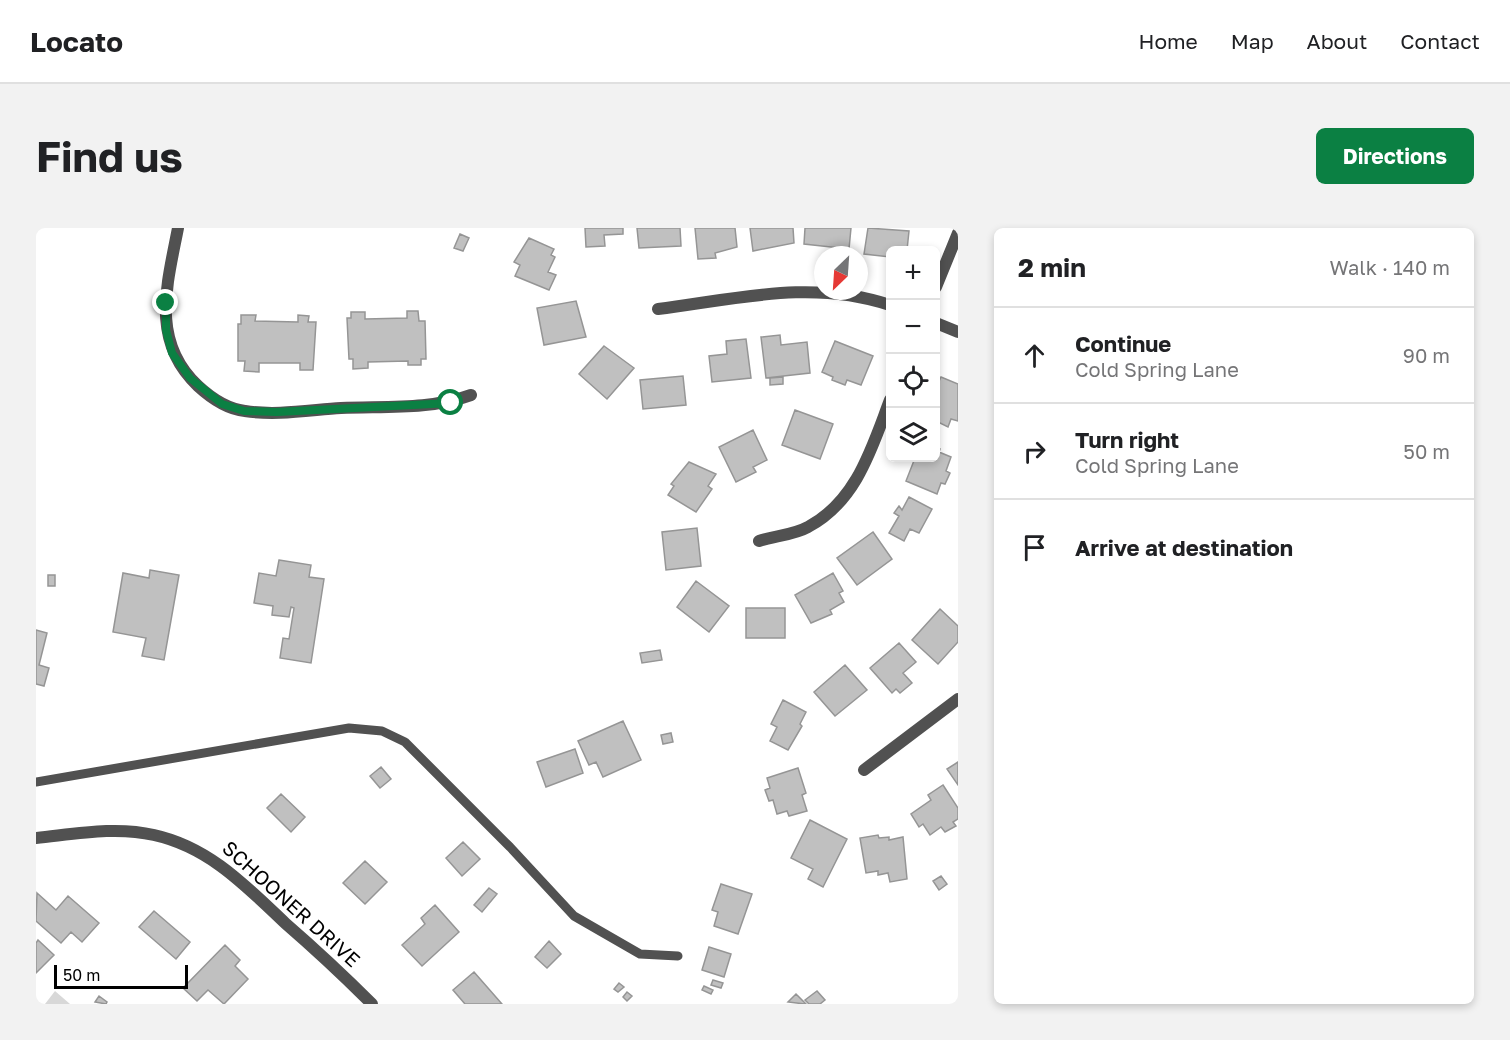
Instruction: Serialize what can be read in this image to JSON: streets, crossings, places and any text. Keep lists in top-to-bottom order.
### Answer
{
  "streets": {
    "street": ["SCHOONER DRIVE"]
  },
  "scale_bar": "50 m",
  "north": "bottom left",
  "page": {
    "header": "Locato",
    "nav": [
      "Home",
      "Map",
      "About",
      "Contact"
    ],
    "buttons": "Directions",
    "title": "Find us",
    "heading": ["2 min", "Walk · 140 m"],
    "map_buttons": ["+", "−"],
    "list": [
      ["Continue", "Cold Spring Lane", "90 m"],
      ["Turn right", "Cold Spring Lane", "50 m"],
      "Arrive at destination"
    ],
    "scale": "50 m"
  }
}
